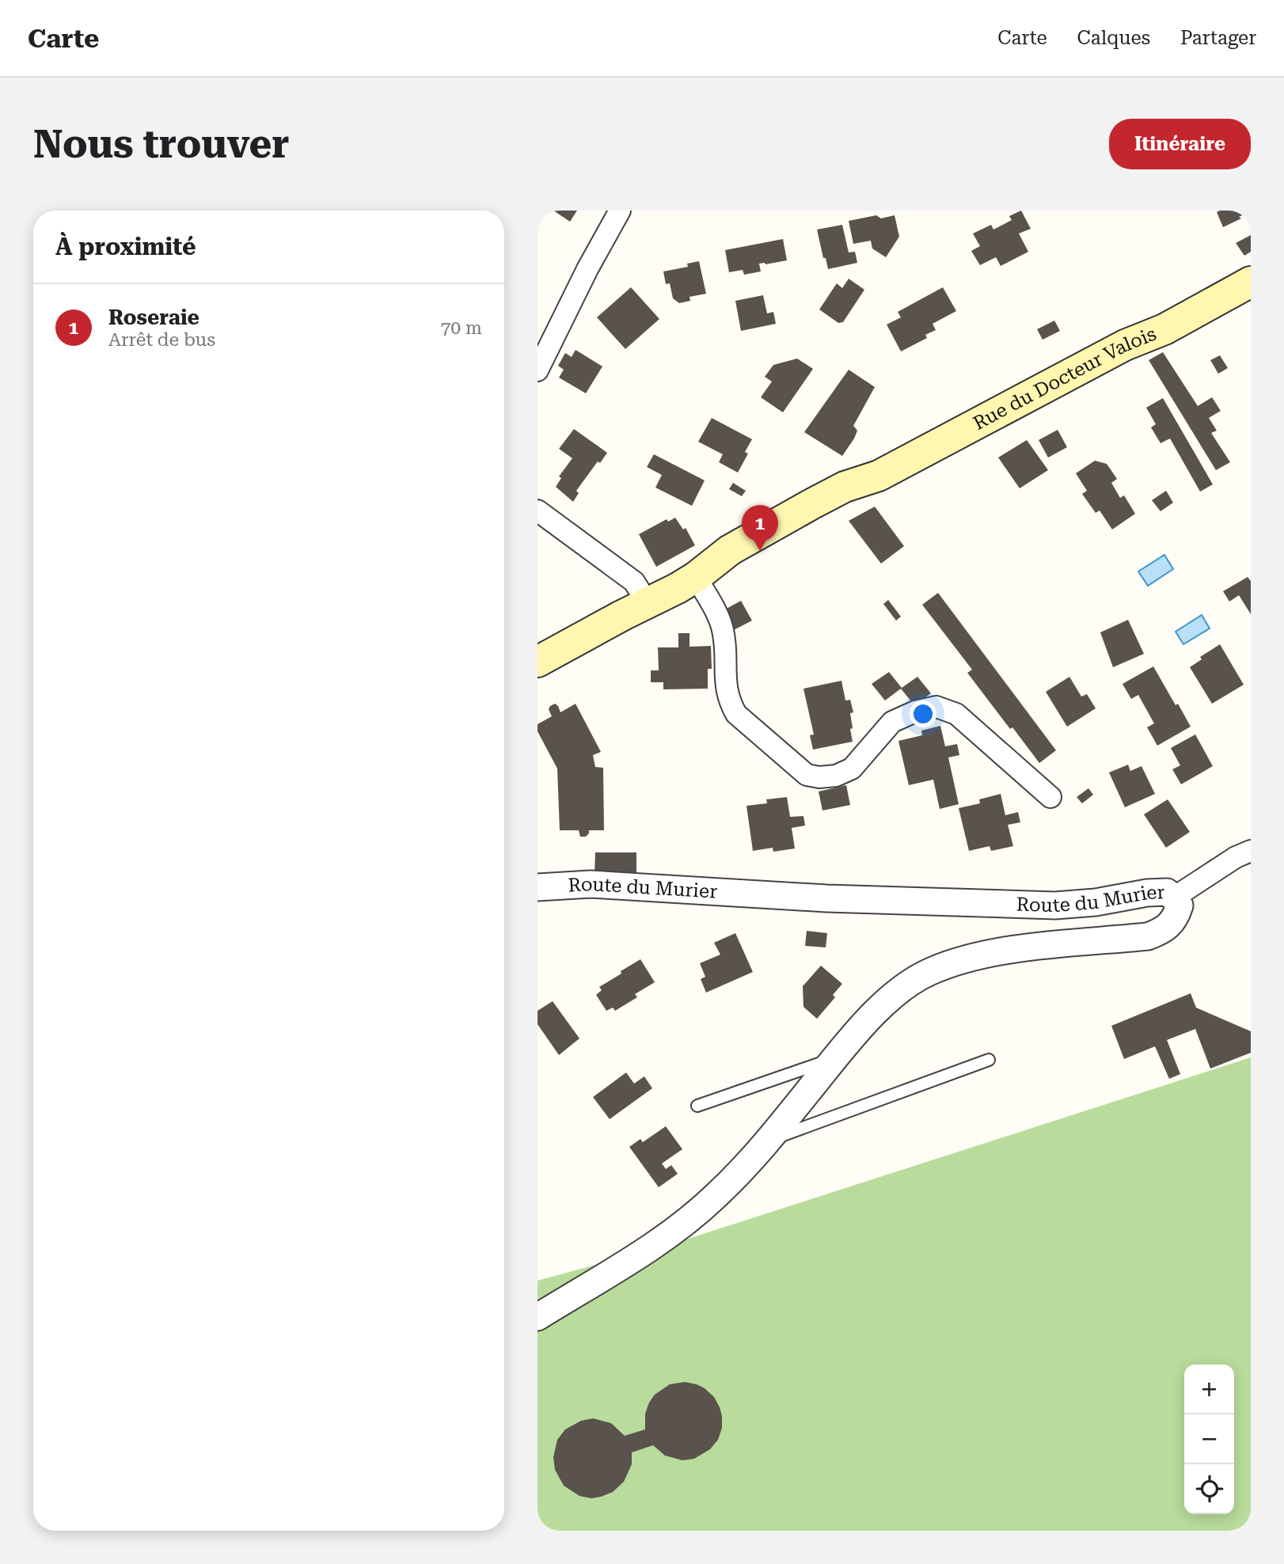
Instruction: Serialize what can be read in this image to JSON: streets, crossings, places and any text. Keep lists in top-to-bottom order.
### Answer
{
  "streets": {
    "main road": ["Rue du Docteur Valois"],
    "street": ["Route du Murier"]
  },
  "page": {
    "header": "Carte",
    "nav": ["Carte", "Calques", "Partager"],
    "buttons": "Itinéraire",
    "title": "Nous trouver",
    "heading": "À proximité",
    "list": [
      {
        "mark": "1",
        "name": "Roseraie",
        "note": "Arrêt de bus",
        "value": "70 m"
      }
    ],
    "pins": "1",
    "map_buttons": ["+", "−"]
  }
}
